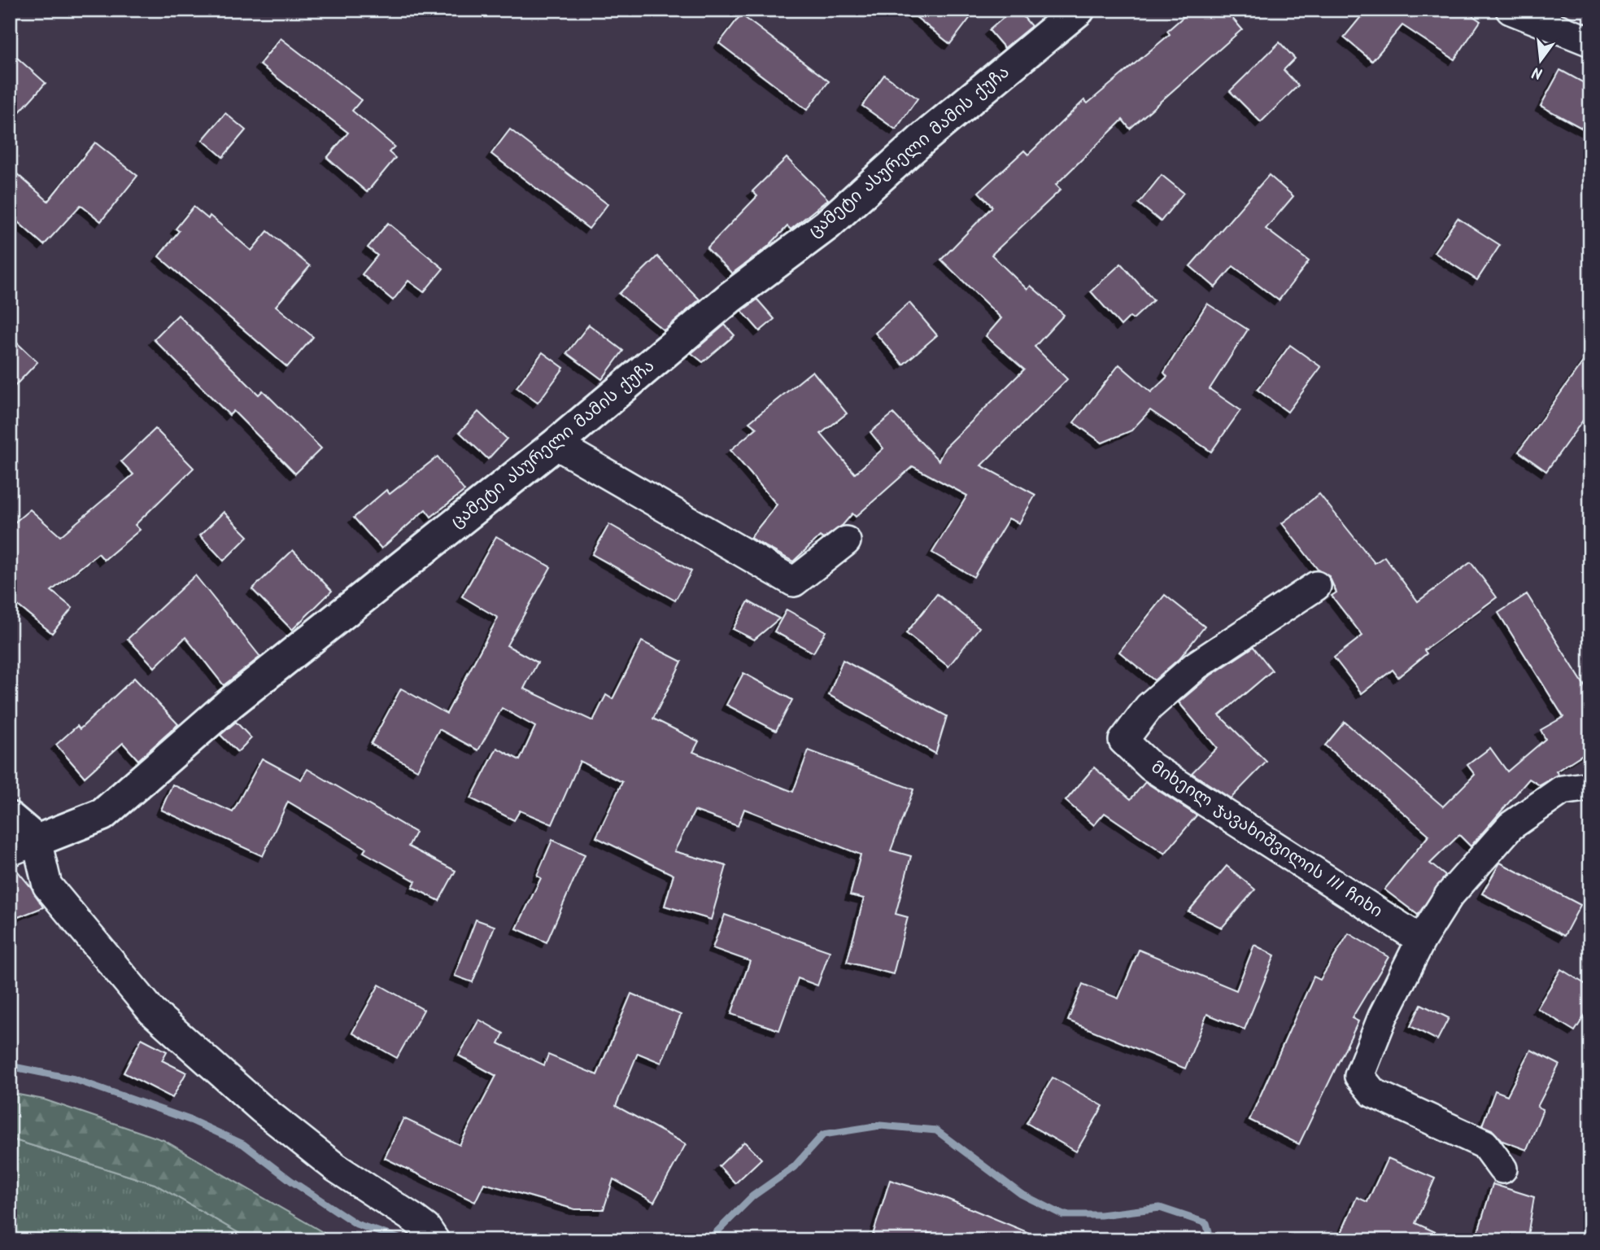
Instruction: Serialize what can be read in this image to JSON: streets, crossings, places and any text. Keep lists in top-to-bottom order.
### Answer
{
  "streets": {
    "street": ["ცამეტი ასურელი მამის ქუჩა", "მიხეილ ჯავახიშვილის III ჩიხი"]
  },
  "north": "bottom"
}
